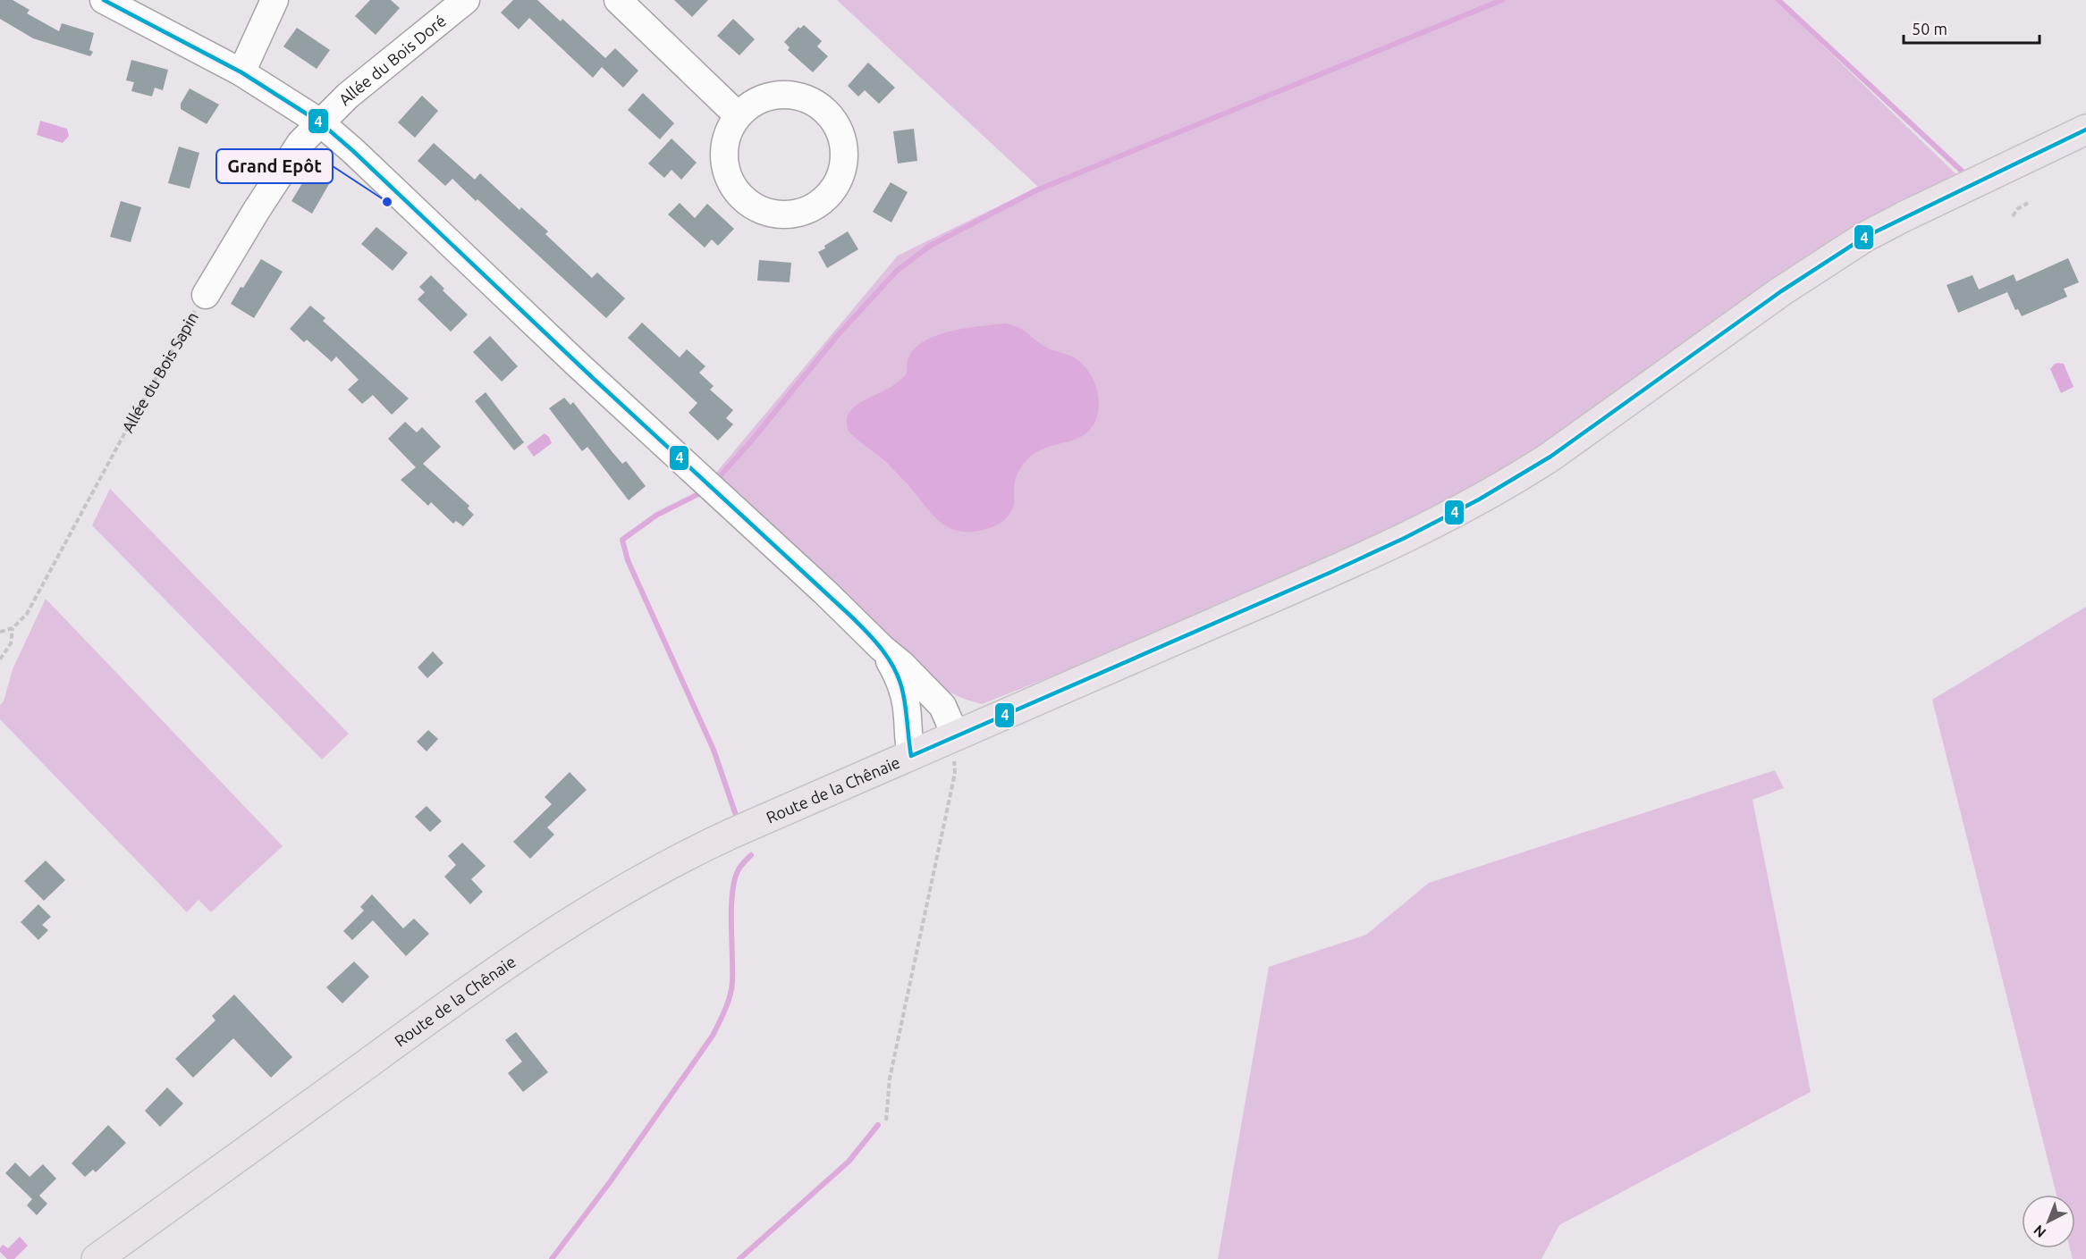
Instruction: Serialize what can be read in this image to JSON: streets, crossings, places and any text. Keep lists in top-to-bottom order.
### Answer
{
  "streets": {
    "main road": ["Route de la Chênaie"],
    "street": ["Allée du Bois Doré", "Allée du Bois Sapin"]
  },
  "crossings": [
    ["Allée du Bois Doré", "Allée du Bois Sapin"]
  ],
  "places": ["Grand Epôt"],
  "lines": ["transit line 4"],
  "scale_bar": "50 m",
  "north": "bottom left"
}
